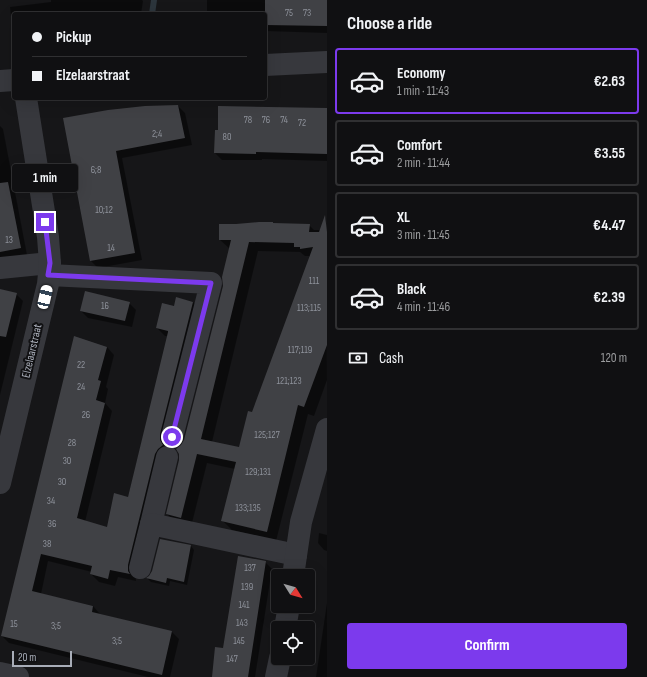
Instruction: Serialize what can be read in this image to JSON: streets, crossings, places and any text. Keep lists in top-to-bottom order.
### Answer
{
  "streets": {
    "street": ["Elzelaarstraat"]
  },
  "house_numbers": [
    "75",
    "73",
    "78",
    "76",
    "74",
    "72",
    "2;4",
    "80",
    "6;8",
    "10;12",
    "13",
    "14",
    "111",
    "16",
    "113;115",
    "117;119",
    "22",
    "121;123",
    "24",
    "26",
    "125;127",
    "28",
    "30",
    "129;131",
    "30",
    "34",
    "133;135",
    "36",
    "38",
    "137",
    "139",
    "141",
    "143",
    "15",
    "3;5",
    "3;5",
    "145",
    "147"
  ],
  "scale_bar": "20 m",
  "north": "bottom right",
  "page": {
    "heading": "Choose a ride",
    "banner": ["Pickup", "Elzelaarstraat"],
    "list": [
      {
        "name": "Economy",
        "note": "1 min · 11:43",
        "value": "€2.63"
      },
      {
        "name": "Comfort",
        "note": "2 min · 11:44",
        "value": "€3.55"
      },
      {
        "name": "XL",
        "note": "3 min · 11:45",
        "value": "€4.47"
      },
      {
        "name": "Black",
        "note": "4 min · 11:46",
        "value": "€2.39"
      }
    ],
    "bubble": "1 min",
    "pay": ["Cash", "120 m"],
    "buttons": "Confirm",
    "scale": "20 m"
  }
}
